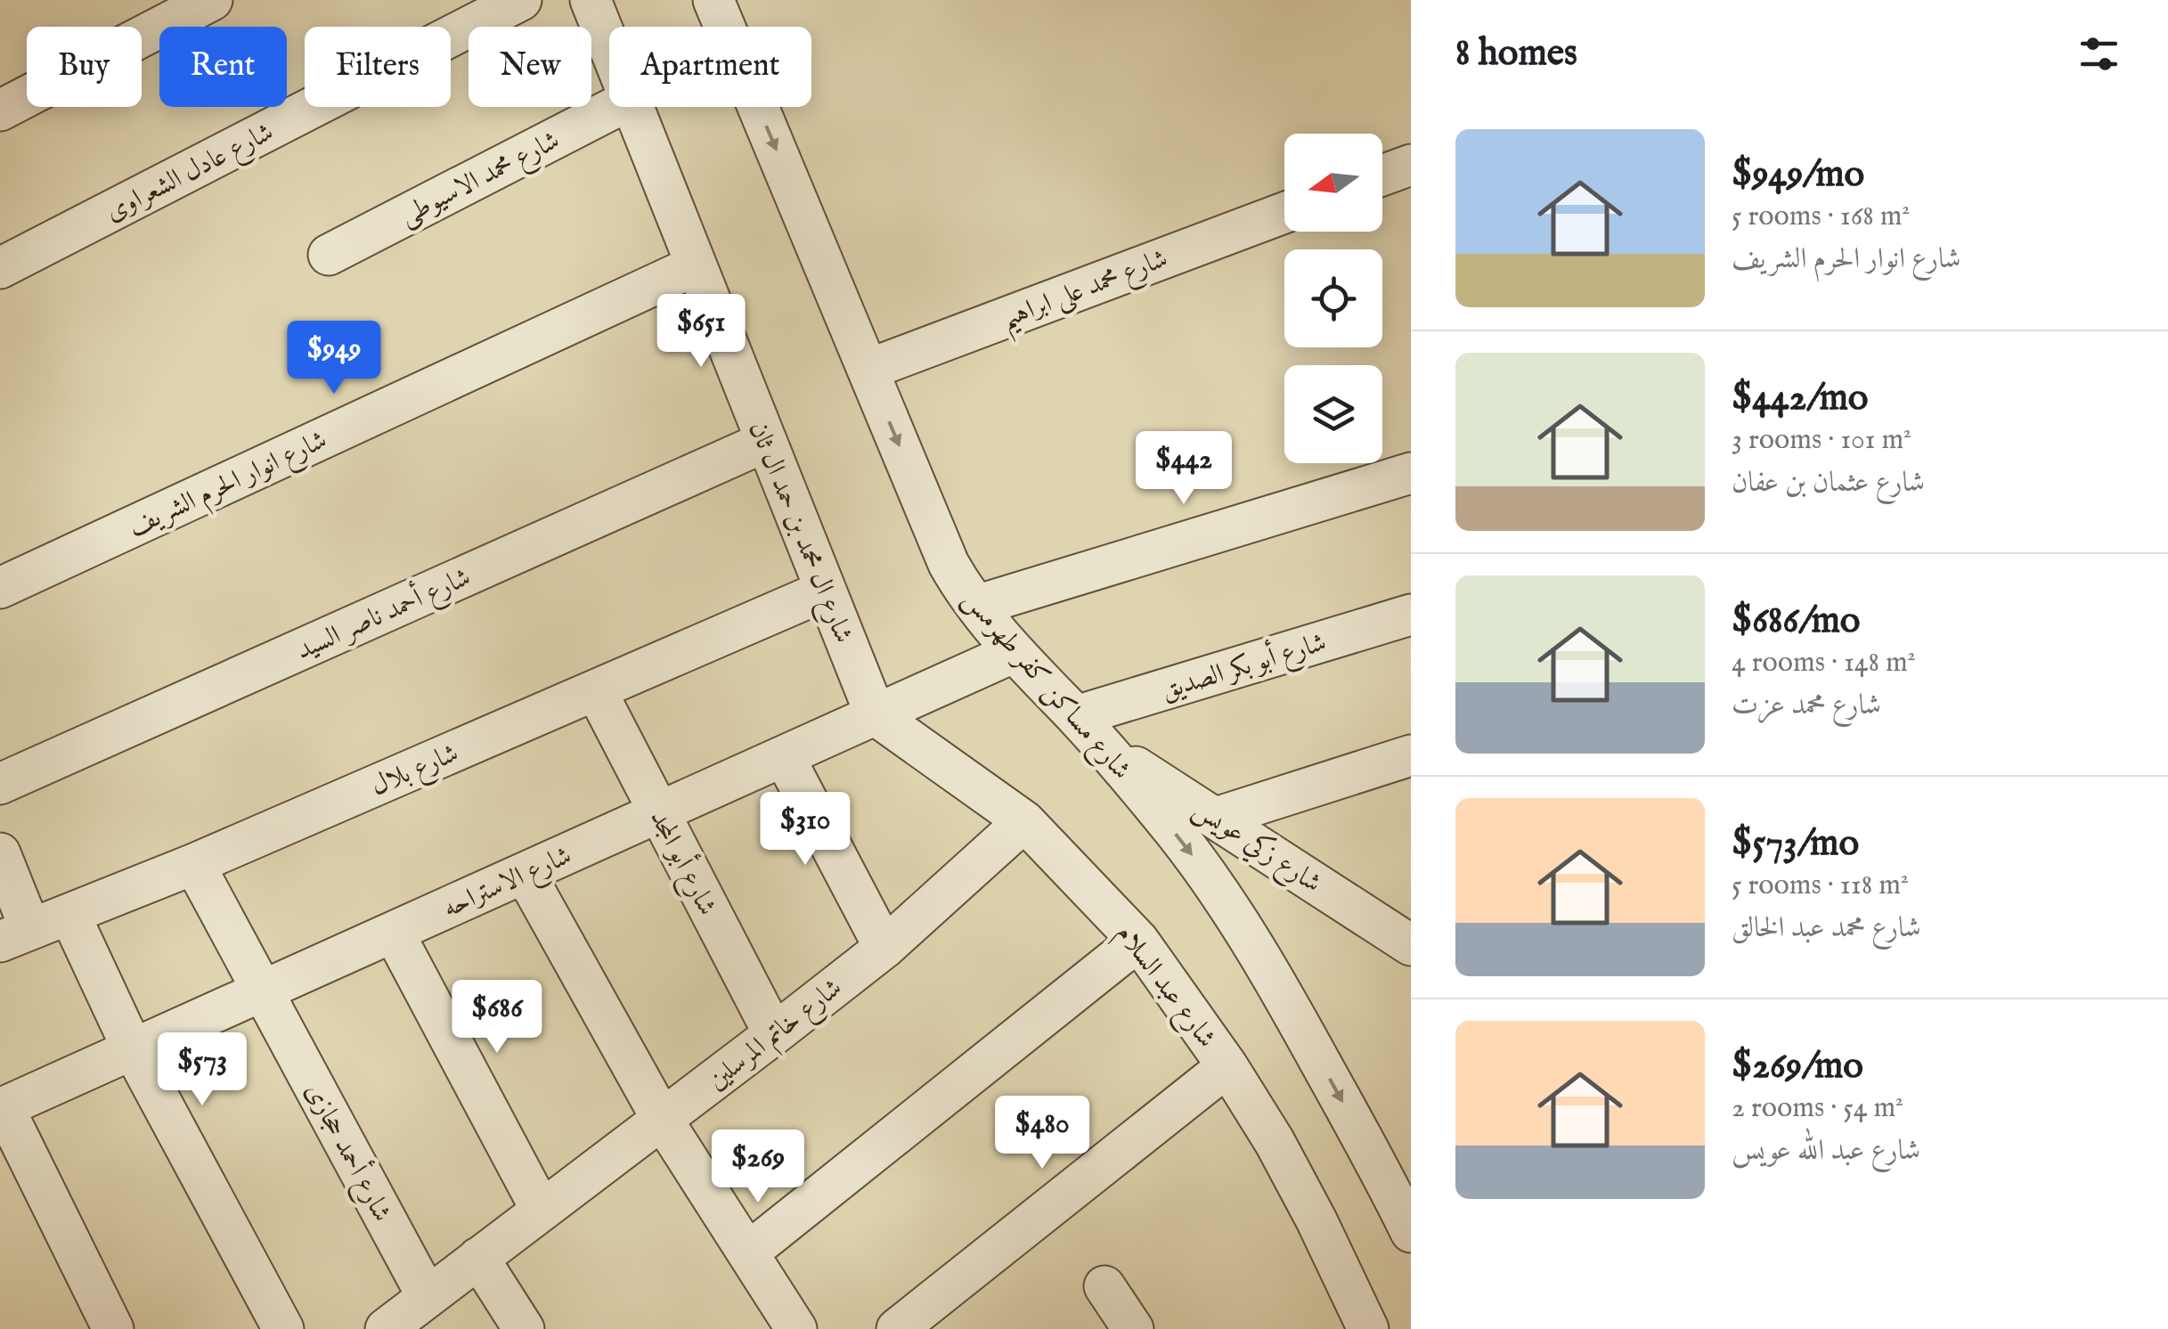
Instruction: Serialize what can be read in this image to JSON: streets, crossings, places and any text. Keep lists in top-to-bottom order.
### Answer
{
  "streets": {
    "street": [
      "شارع عادل الشعراوى",
      "شارع محمد الاسيوطى",
      "شارع محمد على ابراهيم",
      "شارع انوار الحرم الشريف",
      "شارع ال محمد بن حمد ال ثان",
      "شارع أحمد ناصر السيد",
      "شارع أبو بكر الصديق",
      "شارع مساكن كفر طهرمس",
      "شارع بلال",
      "شارع زكي عويس",
      "شارع أبو المجد",
      "شارع الاستراحه",
      "شارع عبد السلام",
      "شارع خاتم المرسلين",
      "شارع أحمد حجازى"
    ]
  },
  "crossings": [
    ["شارع محمد على ابراهيم", "شارع مساكن كفر طهرمس"],
    ["شارع انوار الحرم الشريف", "شارع ال محمد بن حمد ال ثان"],
    ["شارع ال محمد بن حمد ال ثان", "شارع أحمد ناصر السيد"],
    ["شارع ال محمد بن حمد ال ثان", "شارع بلال"],
    ["شارع ال محمد بن حمد ال ثان", "شارع الاستراحه"],
    ["شارع ال محمد بن حمد ال ثان", "شارع عبد السلام"],
    ["شارع أبو بكر الصديق", "شارع مساكن كفر طهرمس"],
    ["شارع مساكن كفر طهرمس", "شارع زكي عويس"],
    ["شارع مساكن كفر طهرمس", "شارع الاستراحه"],
    ["شارع بلال", "شارع أبو المجد"],
    ["شارع بلال", "شارع أحمد حجازى"],
    ["شارع أبو المجد", "شارع الاستراحه"],
    ["شارع أبو المجد", "شارع خاتم المرسلين"],
    ["شارع الاستراحه", "شارع عبد السلام"],
    ["شارع الاستراحه", "شارع أحمد حجازى"],
    ["شارع عبد السلام", "شارع خاتم المرسلين"],
    ["شارع خاتم المرسلين", "شارع أحمد حجازى"]
  ],
  "one_way": ["شارع مساكن كفر طهرمس"],
  "north": "left",
  "page": {
    "heading": "8 homes",
    "chip": [
      "Buy",
      "Rent",
      "Filters",
      "New",
      "Apartment"
    ],
    "list": [
      {
        "name": "$949/mo",
        "note": "5 rooms · 168 m² · شارع انوار الحرم الشريف"
      },
      {
        "name": "$442/mo",
        "note": "3 rooms · 101 m² · شارع عثمان بن عفان"
      },
      {
        "name": "$686/mo",
        "note": "4 rooms · 148 m² · شارع محمد عزت"
      },
      {
        "name": "$573/mo",
        "note": "5 rooms · 118 m² · شارع محمد عبد الخالق"
      },
      {
        "name": "$269/mo",
        "note": "2 rooms · 54 m² · شارع عبد الله عويس"
      }
    ],
    "price": [
      "$651",
      "$949",
      "$442",
      "$310",
      "$686",
      "$573",
      "$480",
      "$269"
    ]
  }
}
